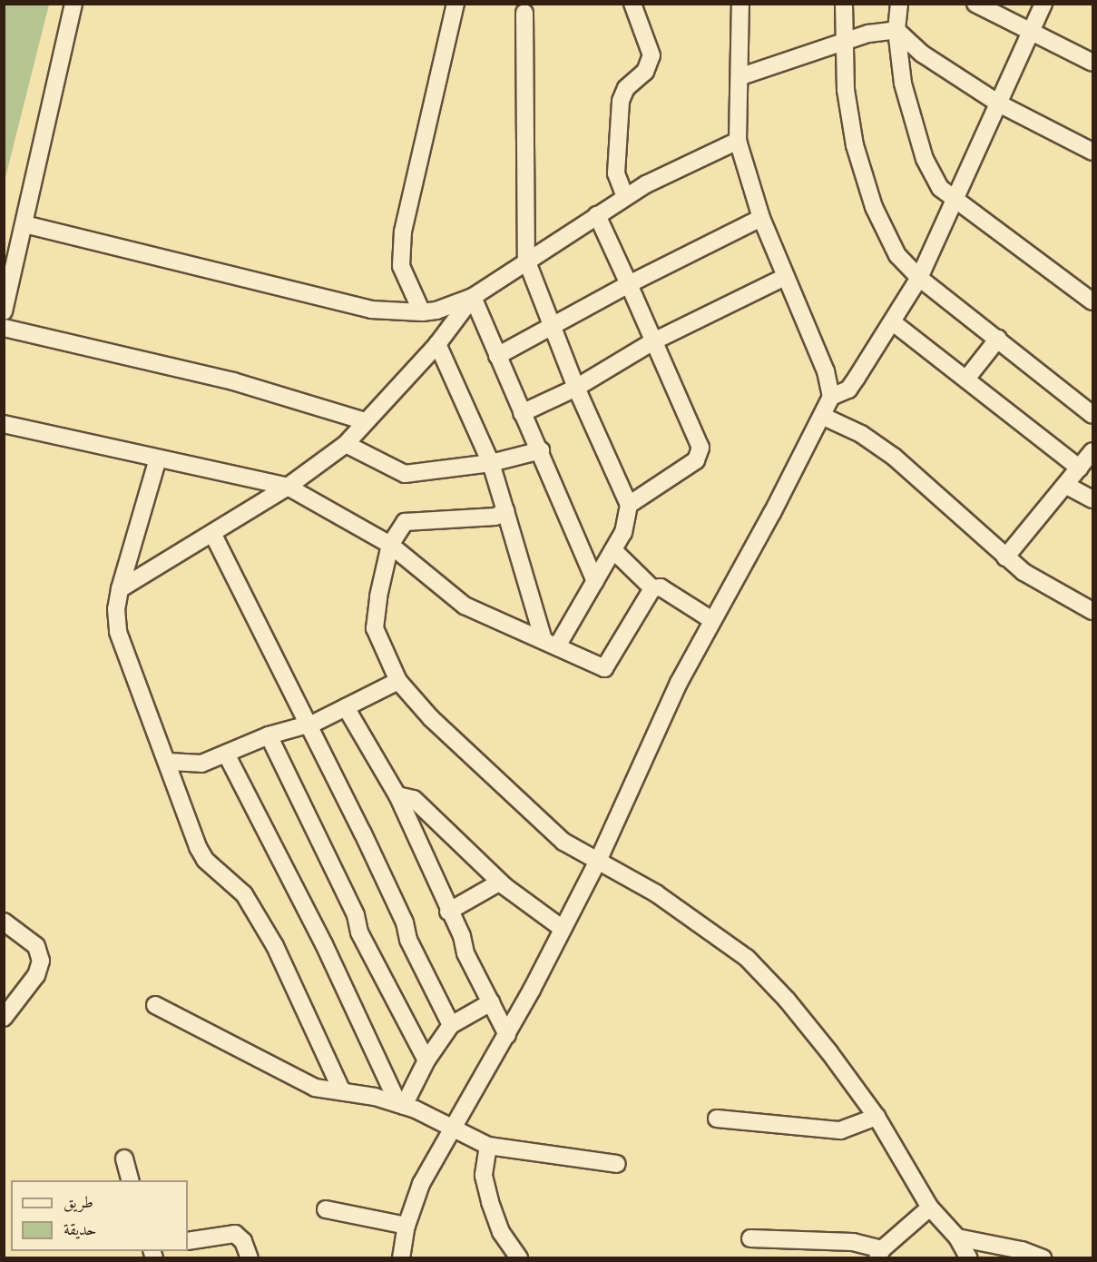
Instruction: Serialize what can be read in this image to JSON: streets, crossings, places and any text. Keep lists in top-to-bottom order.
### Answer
{
  "legend": ["طريق", "حديقة"]
}
